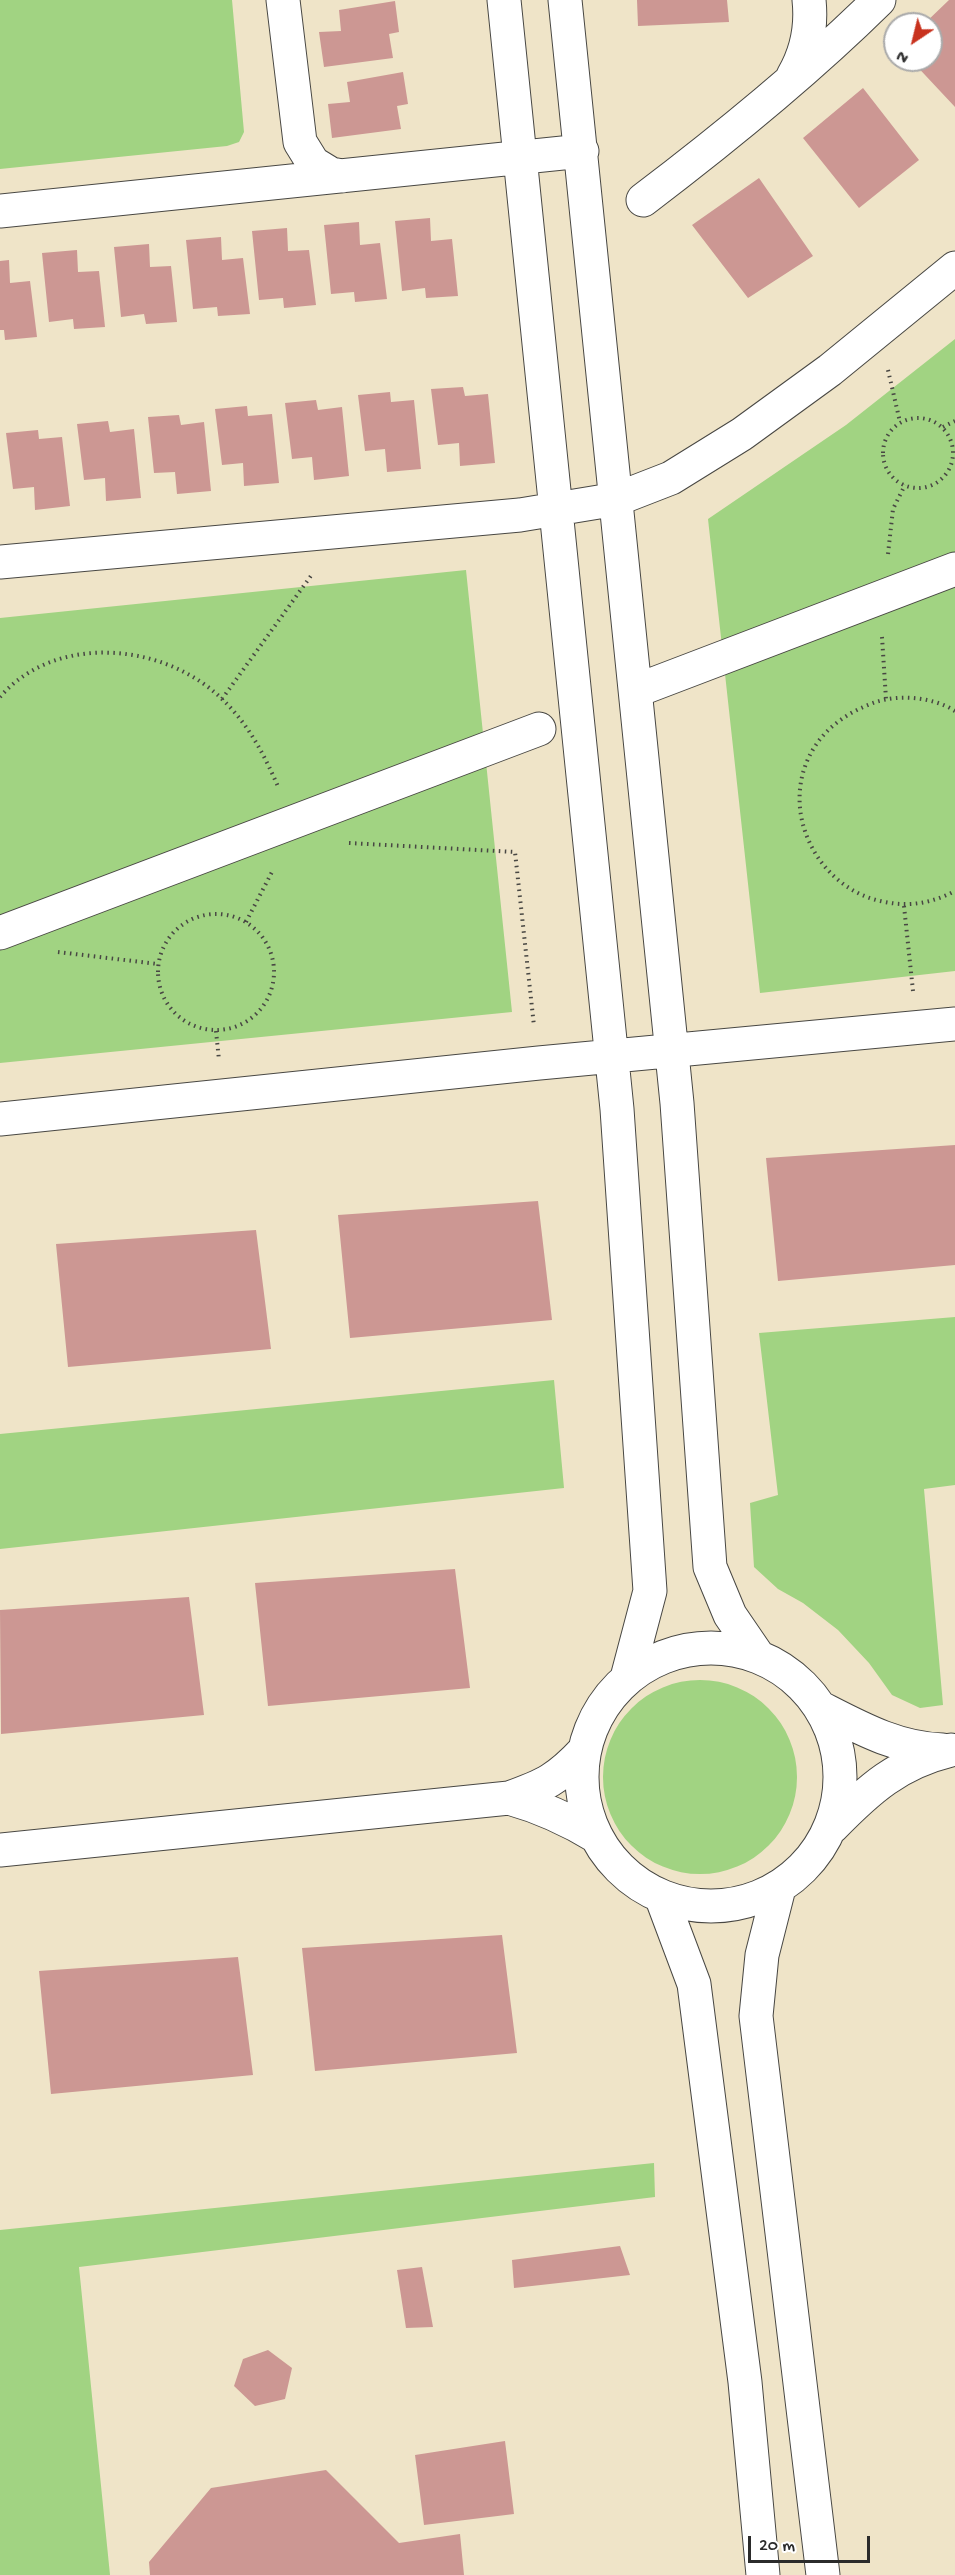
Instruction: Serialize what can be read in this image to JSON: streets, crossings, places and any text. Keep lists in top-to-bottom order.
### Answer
{
  "scale_bar": "20 m",
  "north": "bottom left"
}
